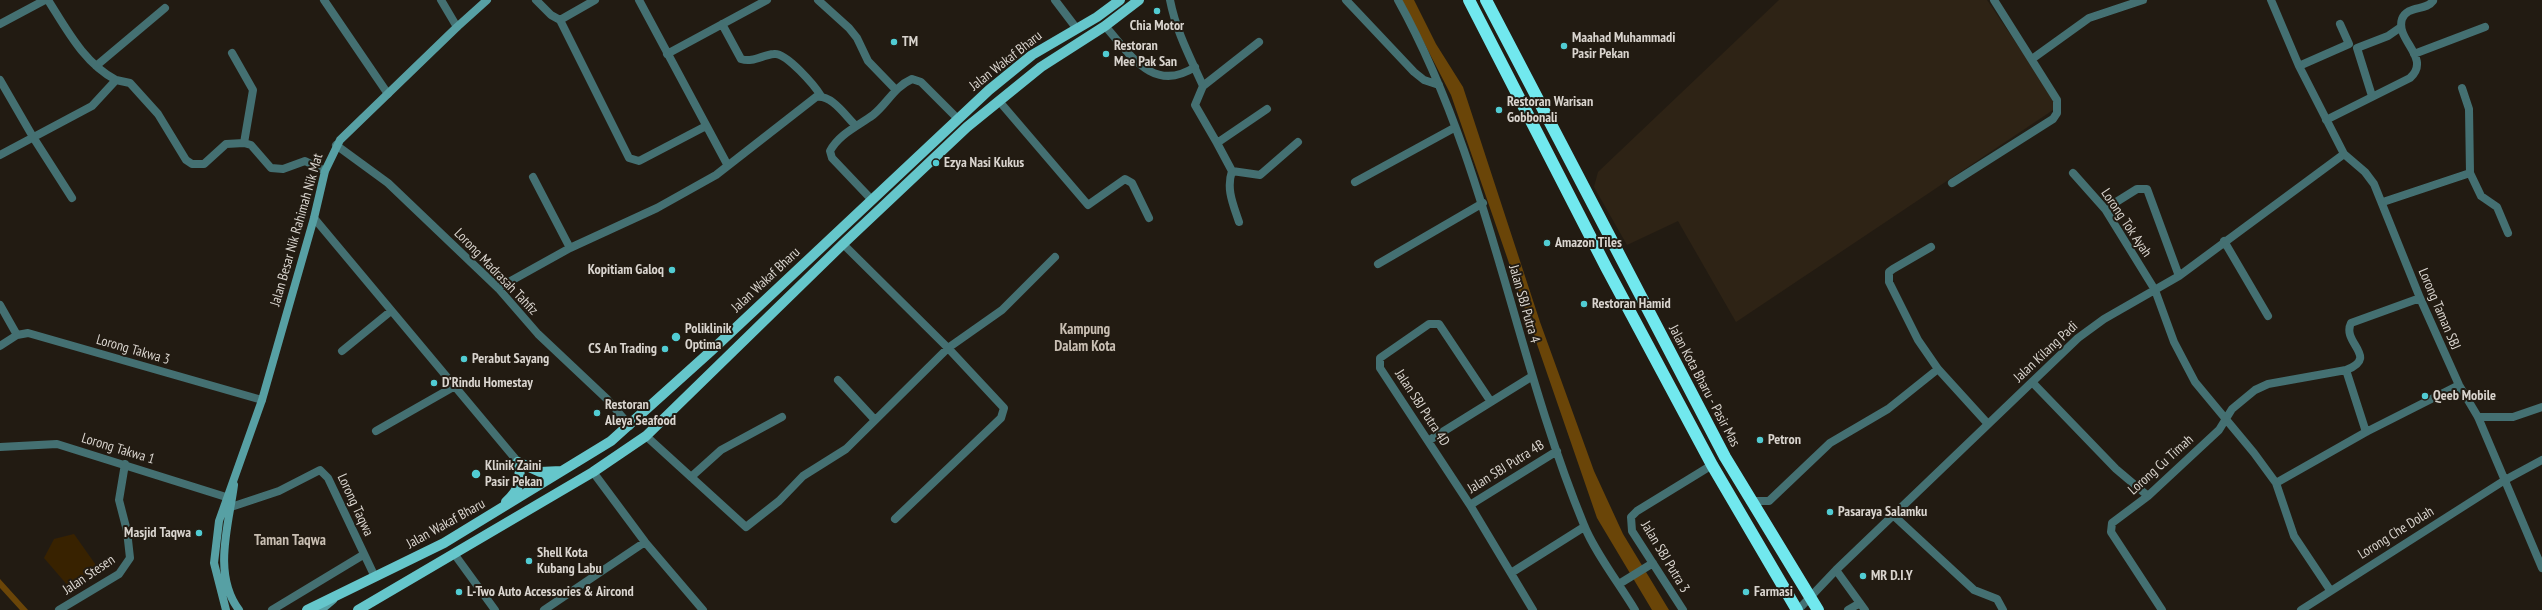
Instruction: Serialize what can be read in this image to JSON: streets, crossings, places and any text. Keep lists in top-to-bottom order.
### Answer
{
  "streets": {
    "highway": ["Jalan Kota Bharu - Pasir Mas"],
    "main road": ["Jalan Wakaf Bharu"],
    "street": [
      "Lorong Tok Ayah",
      "Jalan Besar Nik Rahimah Nik Mat",
      "Lorong Madrasah Tahfiz",
      "Jalan SBJ Putra 4",
      "Lorong Taman SBJ",
      "Lorong Takwa 3",
      "Jalan Kilang Padi",
      "Jalan SBJ Putra 4D",
      "Lorong Takwa 1",
      "Lorong Cu Timah",
      "Jalan SBJ Putra 4B",
      "Lorong Taqwa",
      "Lorong Che Dolah",
      "Jalan SBJ Putra 3",
      "Jalan Stesen"
    ]
  },
  "crossings": [
    ["Jalan Wakaf Bharu", "Lorong Madrasah Tahfiz"],
    ["Jalan Wakaf Bharu", "Lorong Taqwa"],
    ["Lorong Tok Ayah", "Jalan Kilang Padi"],
    ["Jalan Besar Nik Rahimah Nik Mat", "Lorong Madrasah Tahfiz"],
    ["Jalan Besar Nik Rahimah Nik Mat", "Lorong Takwa 3"],
    ["Jalan Besar Nik Rahimah Nik Mat", "Lorong Takwa 1"],
    ["Jalan Besar Nik Rahimah Nik Mat", "Lorong Taqwa"],
    ["Jalan SBJ Putra 4", "Jalan SBJ Putra 4B"],
    ["Lorong Taman SBJ", "Jalan Kilang Padi"],
    ["Lorong Taman SBJ", "Lorong Che Dolah"],
    ["Jalan Kilang Padi", "Jalan Kota Bharu - Pasir Mas"],
    ["Jalan SBJ Putra 4D", "Jalan SBJ Putra 4B"],
    ["Lorong Takwa 1", "Jalan Stesen"]
  ],
  "districts": ["Kampung Dalam Kota", "Taman Taqwa"],
  "places": [
    "Chia Motor",
    "TM",
    "Maahad Muhammadi Pasir Pekan",
    "Restoran Mee Pak San",
    "Restoran Warisan Gobbonali",
    "Ezya Nasi Kukus",
    "Amazon Tiles",
    "Kopitiam Galoq",
    "Restoran Hamid",
    "Poliklinik Optima",
    "CS An Trading",
    "Perabut Sayang",
    "D’Rindu Homestay",
    "Qeeb Mobile",
    "Restoran Aleya Seafood",
    "Petron",
    "Klinik Zaini Pasir Pekan",
    "Pasaraya Salamku",
    "Masjid Taqwa",
    "Shell Kota Kubang Labu",
    "MR D.I.Y",
    "L-Two Auto Accessories & Aircond",
    "Farmasi"
  ]
}
